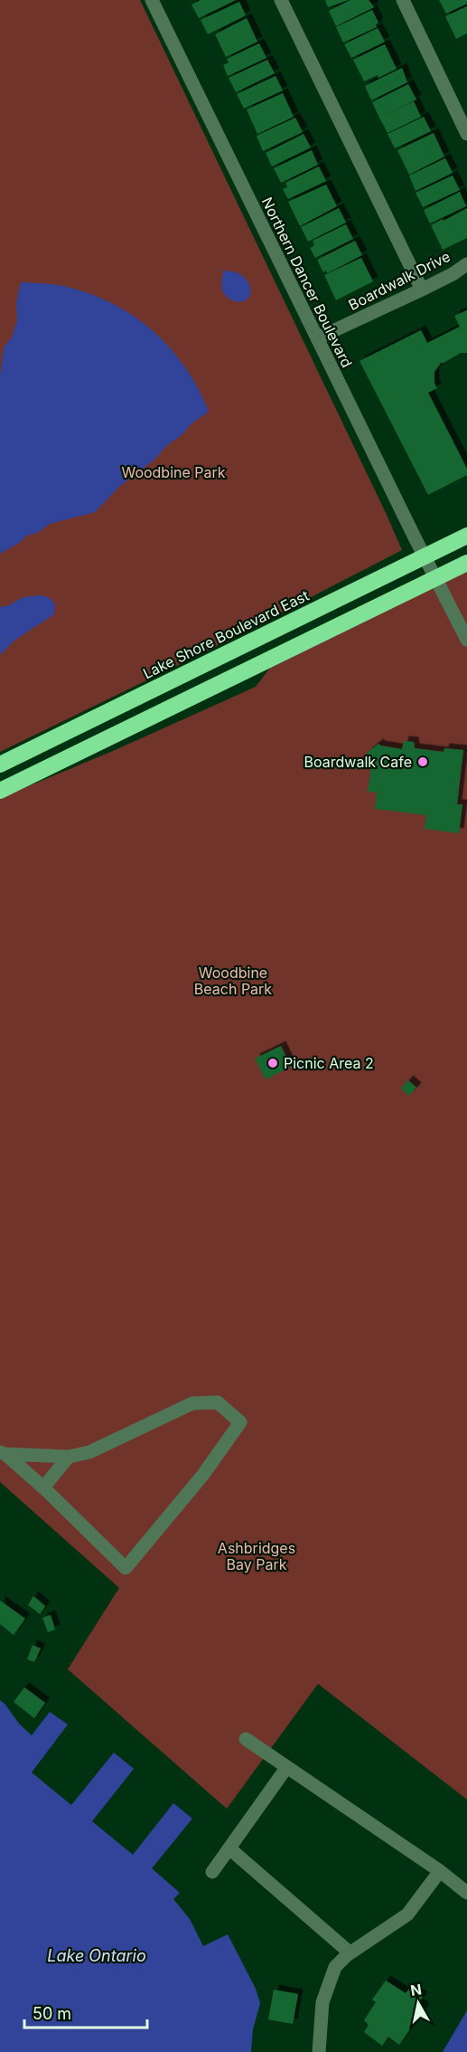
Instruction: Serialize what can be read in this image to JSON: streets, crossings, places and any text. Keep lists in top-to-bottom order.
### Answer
{
  "streets": {
    "highway": ["Lake Shore Boulevard East"],
    "street": ["Boardwalk Drive", "Northern Dancer Boulevard"]
  },
  "crossings": [
    ["Boardwalk Drive", "Northern Dancer Boulevard"],
    ["Northern Dancer Boulevard", "Lake Shore Boulevard East"]
  ],
  "water": ["Lake Ontario"],
  "parks": ["Woodbine Park", "Woodbine Beach Park", "Ashbridges Bay Park"],
  "places": ["Boardwalk Cafe", "Picnic Area 2"],
  "scale_bar": "50 m",
  "north": "top"
}
